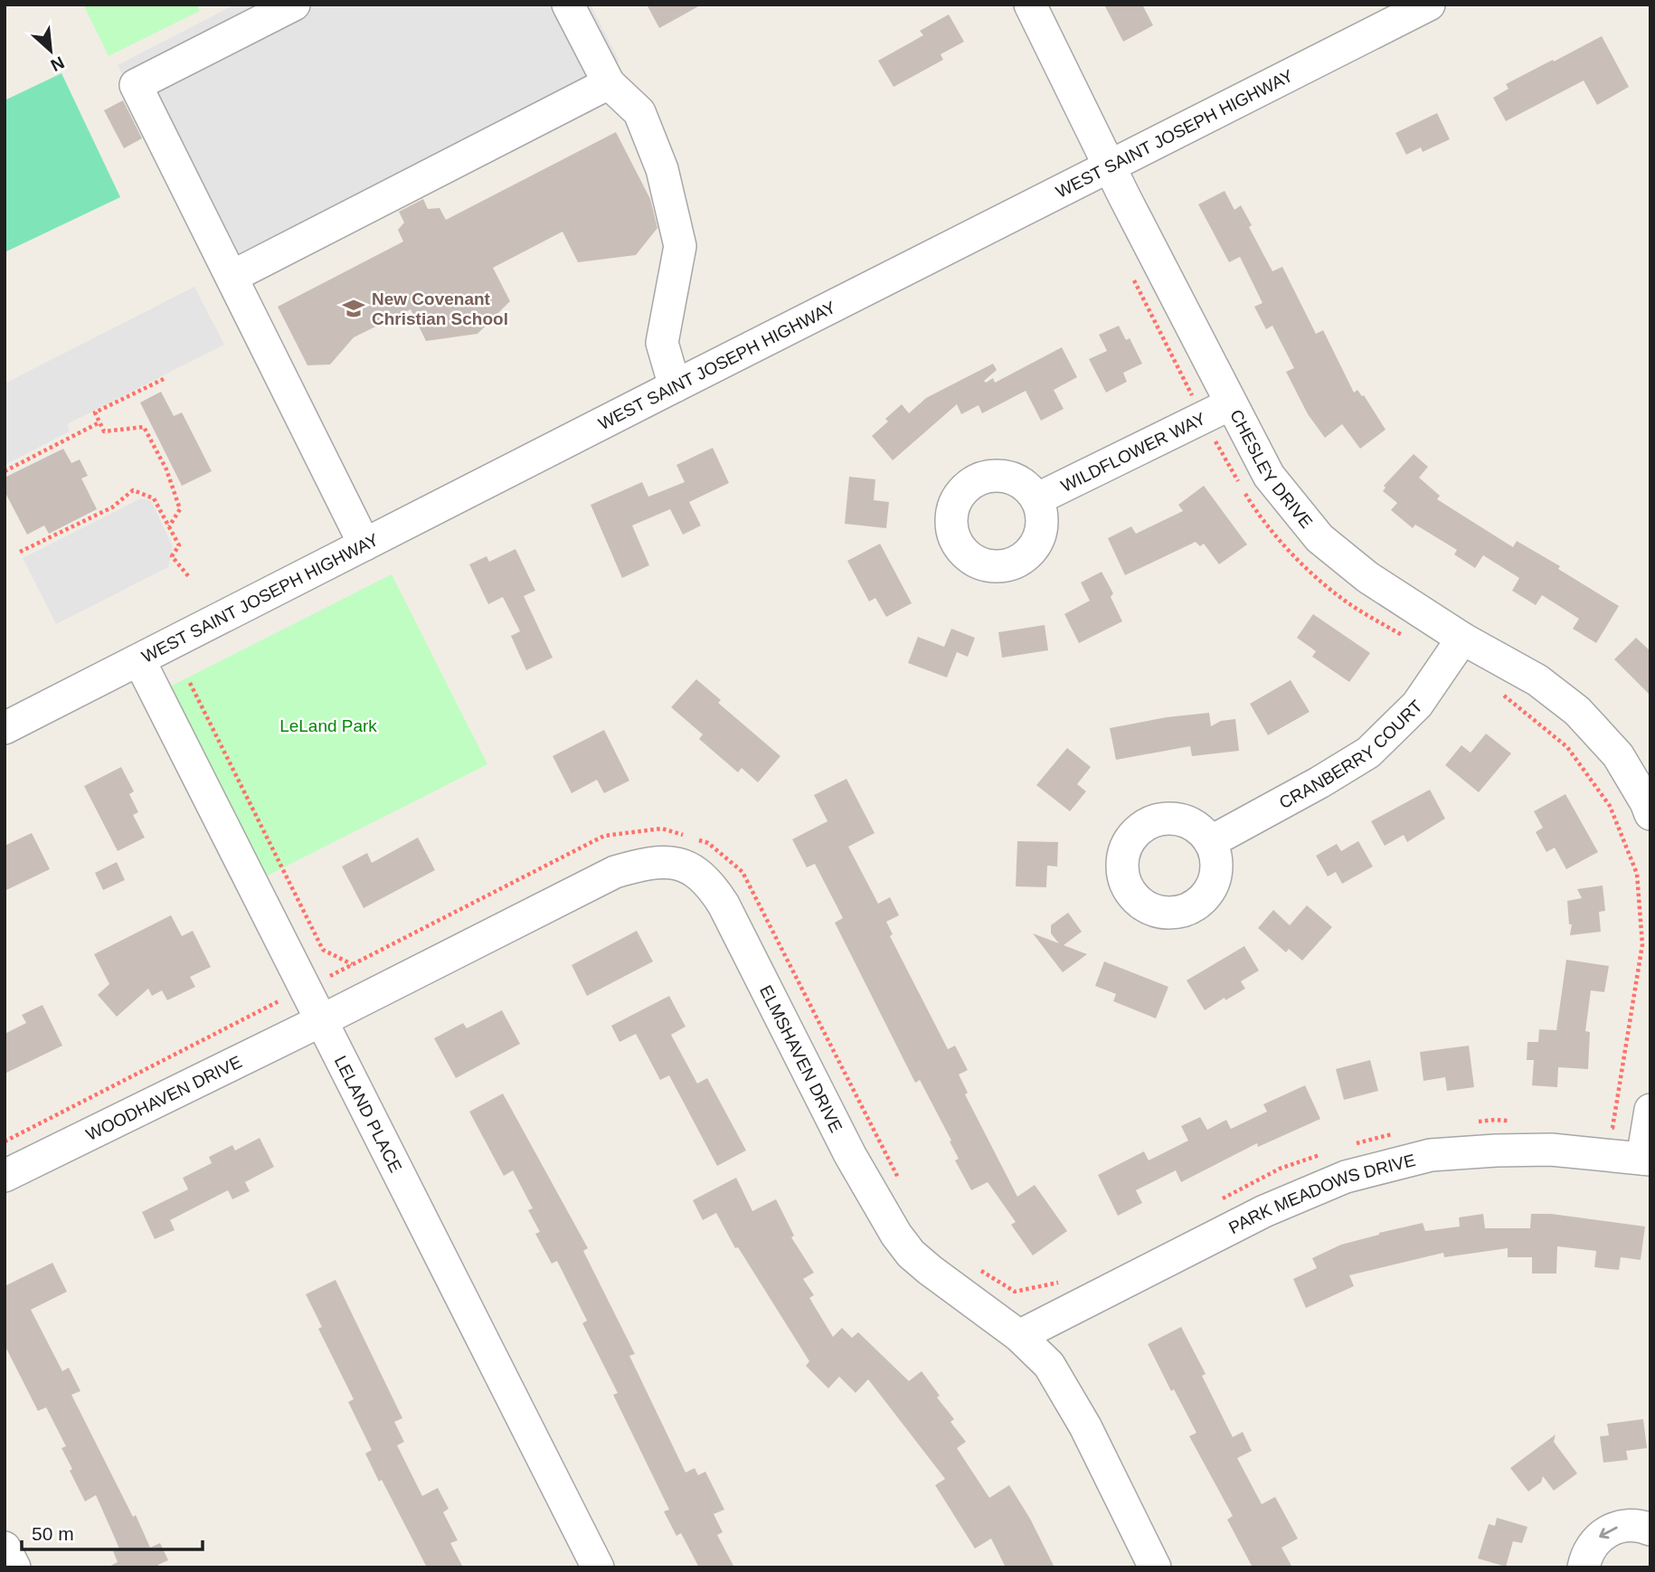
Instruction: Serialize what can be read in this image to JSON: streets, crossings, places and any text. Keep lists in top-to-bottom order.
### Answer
{
  "streets": {
    "street": [
      "WEST SAINT JOSEPH HIGHWAY",
      "WILDFLOWER WAY",
      "CHESLEY DRIVE",
      "CRANBERRY COURT",
      "ELMSHAVEN DRIVE",
      "WOODHAVEN DRIVE",
      "LELAND PLACE",
      "PARK MEADOWS DRIVE"
    ]
  },
  "crossings": [
    ["WEST SAINT JOSEPH HIGHWAY", "CHESLEY DRIVE"],
    ["WEST SAINT JOSEPH HIGHWAY", "LELAND PLACE"],
    ["WILDFLOWER WAY", "CHESLEY DRIVE"],
    ["CHESLEY DRIVE", "CRANBERRY COURT"],
    ["ELMSHAVEN DRIVE", "WOODHAVEN DRIVE"],
    ["ELMSHAVEN DRIVE", "LELAND PLACE"],
    ["ELMSHAVEN DRIVE", "PARK MEADOWS DRIVE"],
    ["WOODHAVEN DRIVE", "LELAND PLACE"]
  ],
  "parks": ["LeLand Park"],
  "places": {
    "school or university": ["New Covenant Christian School"]
  },
  "scale_bar": "50 m",
  "north": "bottom right"
}
